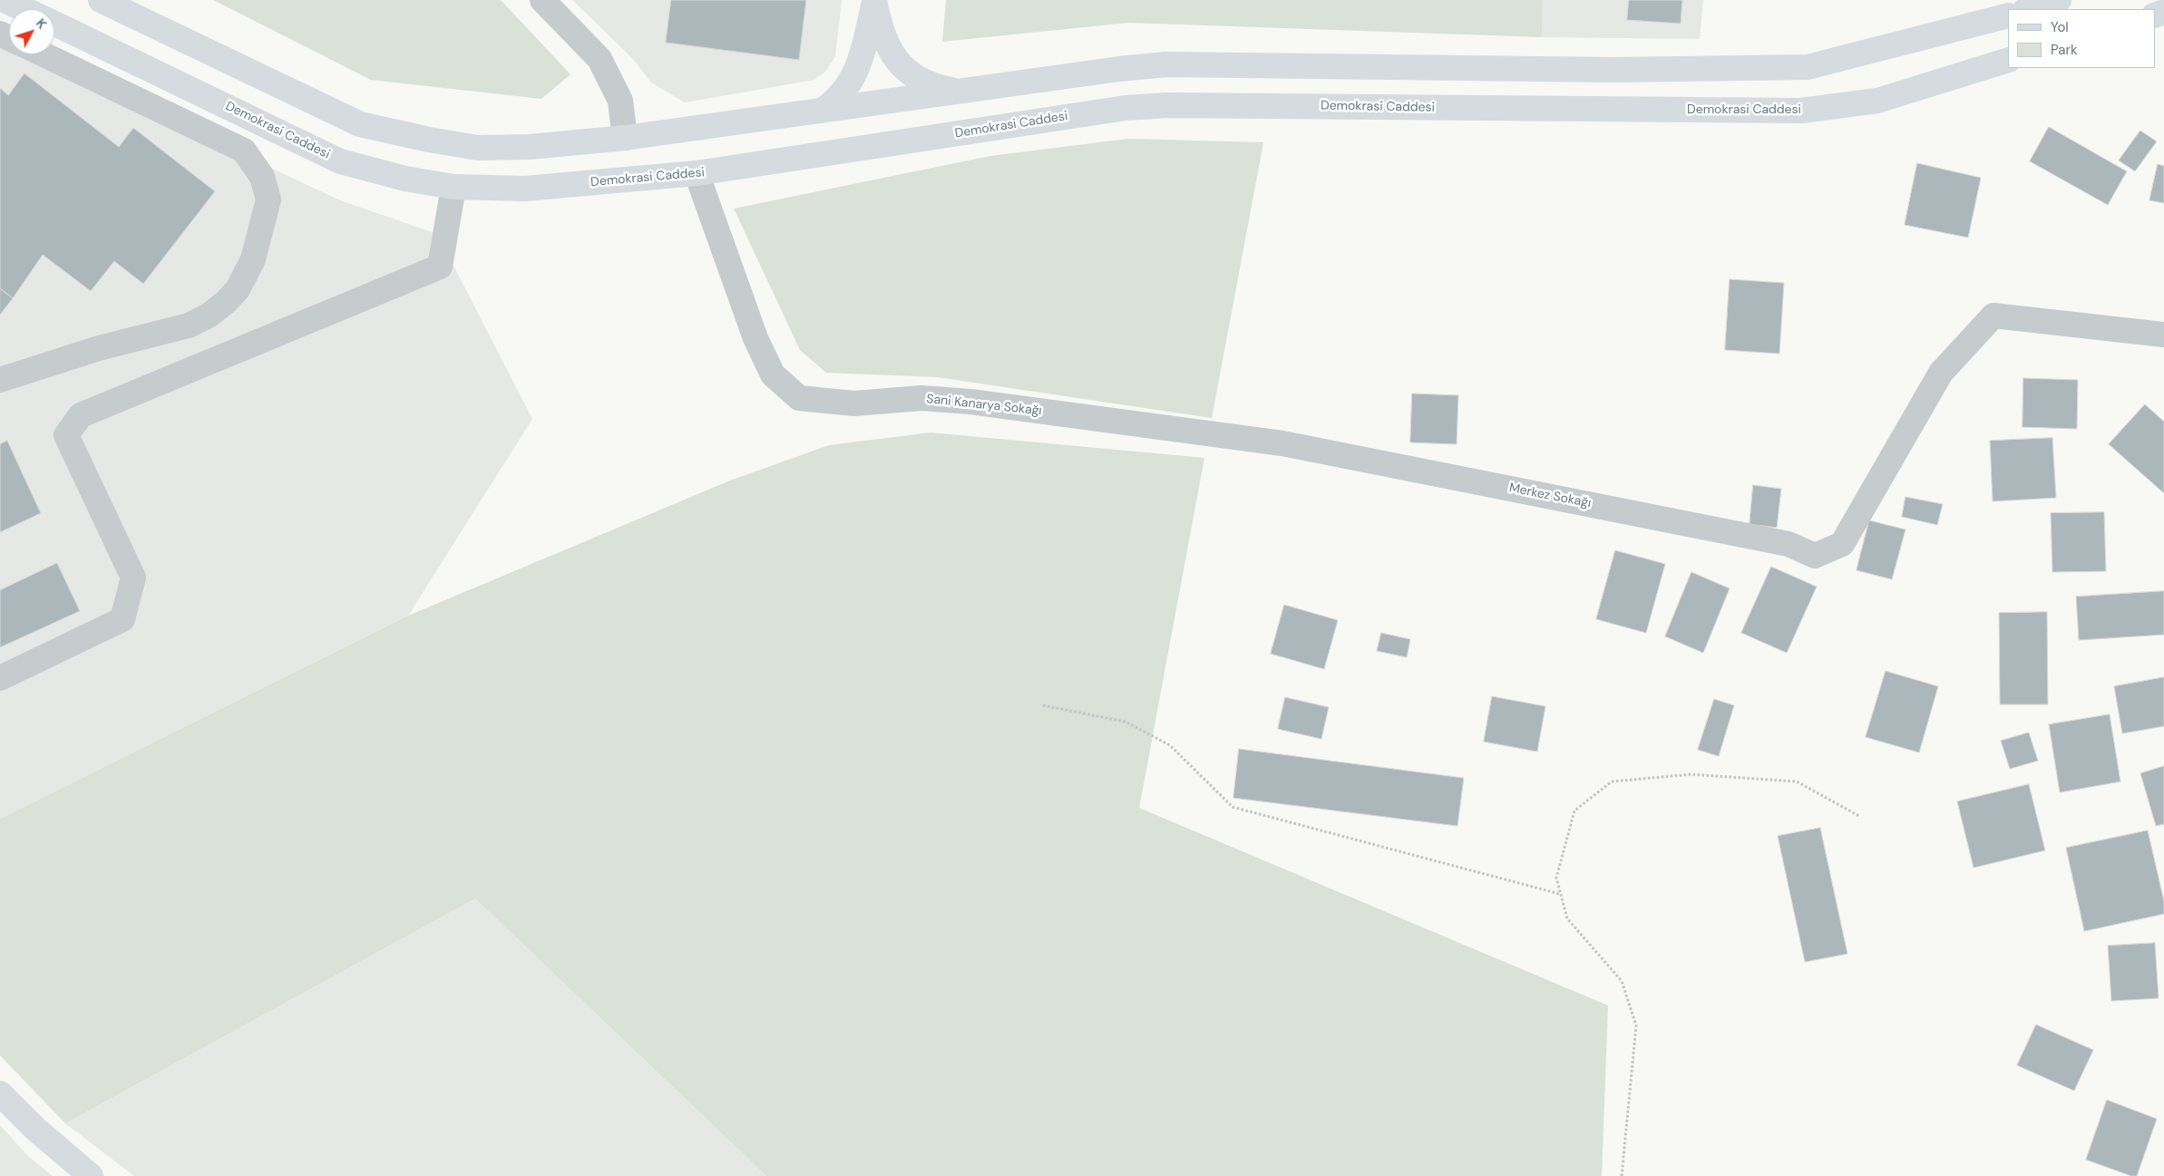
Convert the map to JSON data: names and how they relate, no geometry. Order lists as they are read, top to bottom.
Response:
{
  "streets": {
    "main road": ["Demokrasi Caddesi"],
    "street": ["Sani Kanarya Sokağı", "Merkez Sokağı"]
  },
  "crossings": [
    ["Demokrasi Caddesi", "Sani Kanarya Sokağı"],
    ["Sani Kanarya Sokağı", "Merkez Sokağı"]
  ],
  "legend": ["Yol", "Park"],
  "north": "top right"
}
